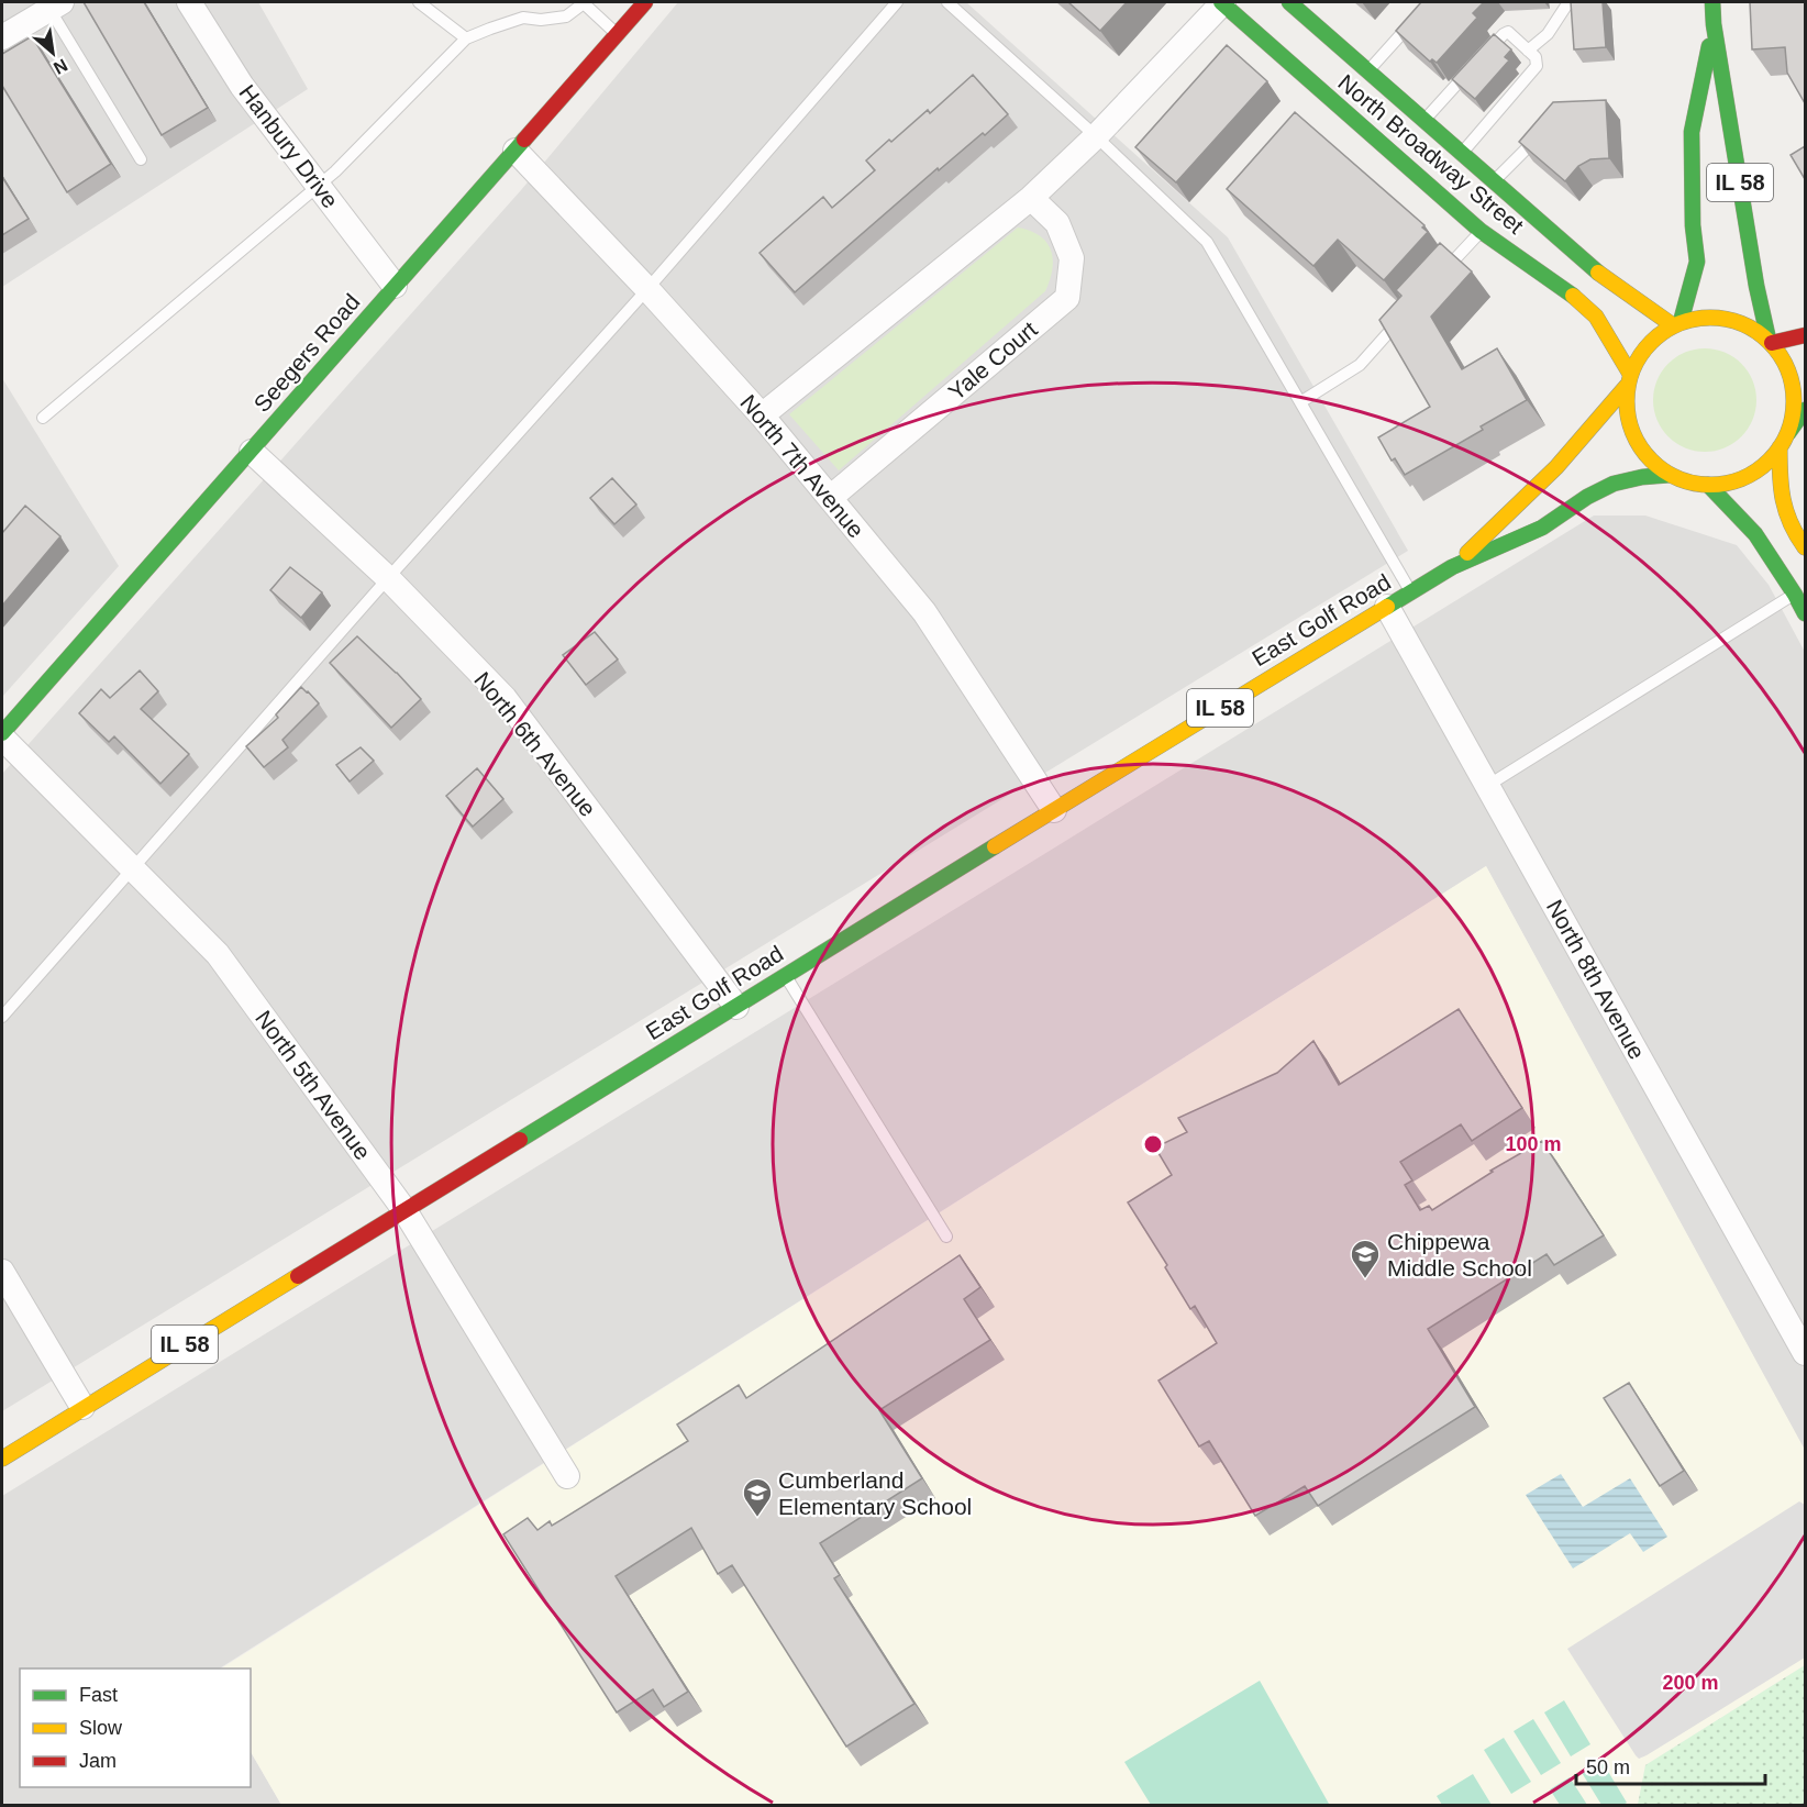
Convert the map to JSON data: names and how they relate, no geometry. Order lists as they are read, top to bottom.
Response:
{
  "streets": {
    "main road": [
      "North Broadway Street",
      "IL 58",
      "Seegers Road",
      "East Golf Road"
    ],
    "street": [
      "Hanbury Drive",
      "Yale Court",
      "North 7th Avenue",
      "North 6th Avenue",
      "North 8th Avenue",
      "North 5th Avenue"
    ]
  },
  "crossings": [
    ["Hanbury Drive", "Seegers Road"],
    ["North Broadway Street", "IL 58"],
    ["North Broadway Street", "East Golf Road"],
    ["IL 58", "East Golf Road"],
    ["Seegers Road", "North 7th Avenue"],
    ["Seegers Road", "North 6th Avenue"],
    ["Yale Court", "North 7th Avenue"],
    ["North 7th Avenue", "East Golf Road"],
    ["East Golf Road", "North 6th Avenue"],
    ["East Golf Road", "North 8th Avenue"],
    ["East Golf Road", "North 5th Avenue"]
  ],
  "places": {
    "school or university": ["Chippewa Middle School", "Cumberland Elementary School"]
  },
  "legend": ["Fast", "Slow", "Jam"],
  "scale_bar": "50 m",
  "north": "bottom right",
  "rings": ["100 m", "200 m"]
}
